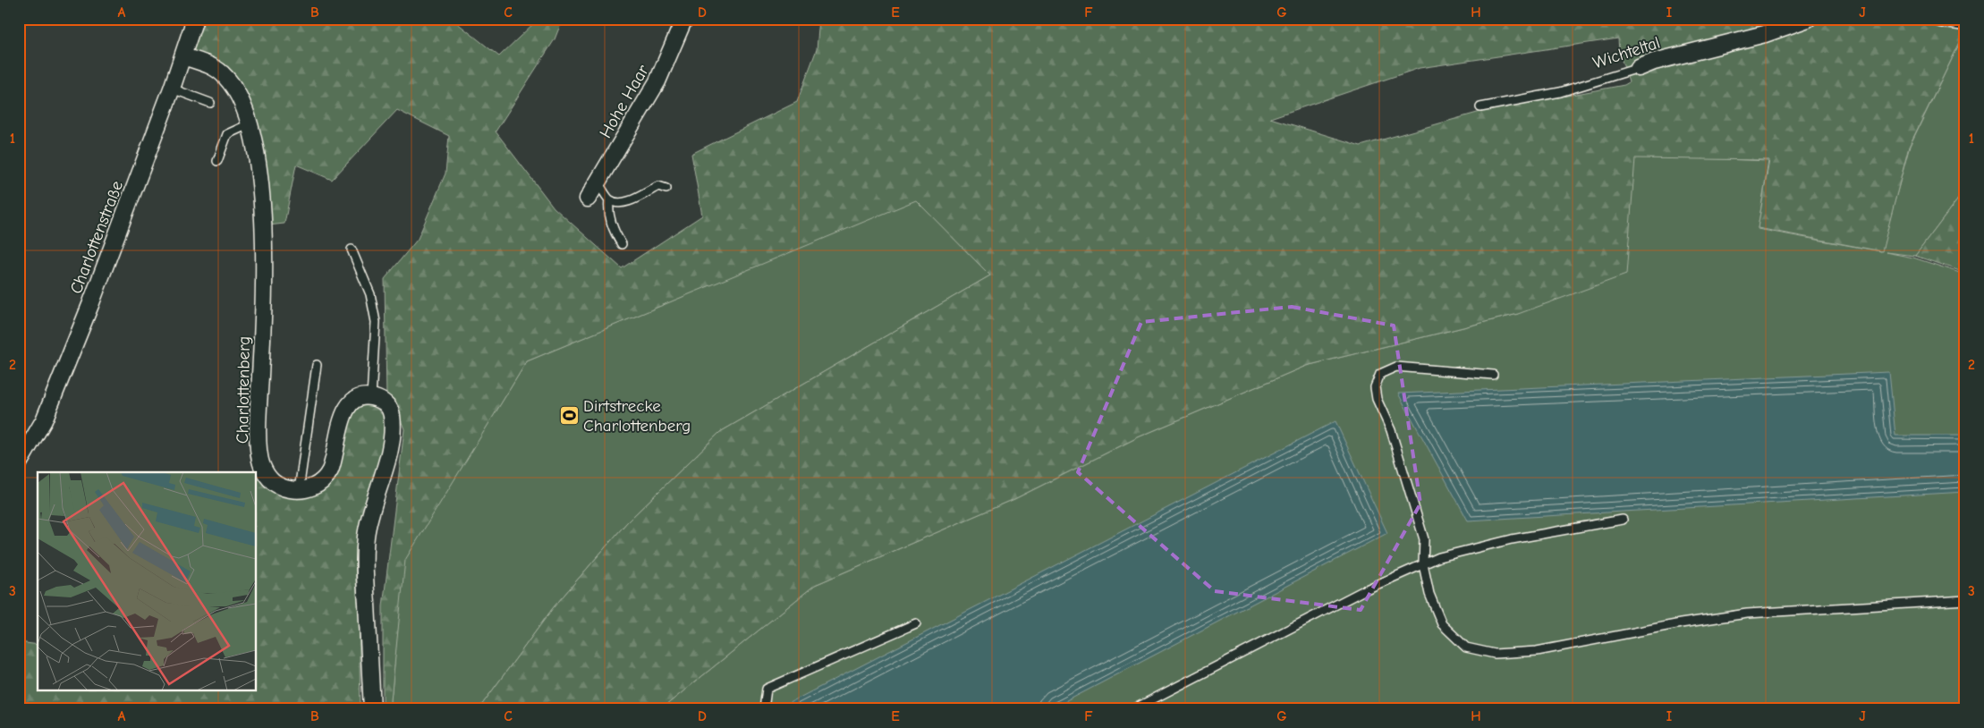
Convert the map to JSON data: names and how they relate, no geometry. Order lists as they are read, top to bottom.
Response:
{
  "streets": {
    "street": [
      "Wichteltal",
      "Hohe Haar",
      "Charlottenstraße",
      "Charlottenberg"
    ]
  },
  "crossings": [
    ["Charlottenstraße", "Charlottenberg"]
  ],
  "places": {
    "sports": ["Dirtstrecke Charlottenberg"]
  },
  "grid": {
    "columns": [
      "A",
      "B",
      "C",
      "D",
      "E",
      "F",
      "G",
      "H",
      "I",
      "J"
    ],
    "rows": ["1", "2", "3"]
  }
}
